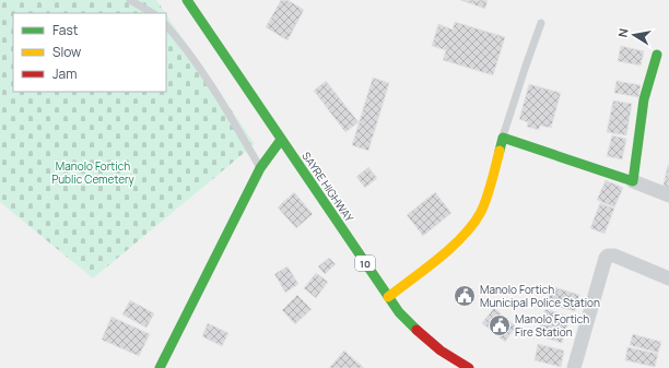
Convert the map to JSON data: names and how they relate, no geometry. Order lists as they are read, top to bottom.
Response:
{
  "streets": {
    "main road": ["SAYRE HIGHWAY", "10"]
  },
  "parks": ["Manolo Fortich Public Cemetery"],
  "places": {
    "public building": ["Manolo Fortich Municipal Police Station", "Manolo Fortich Fire Station"]
  },
  "legend": ["Fast", "Slow", "Jam"],
  "north": "left"
}
